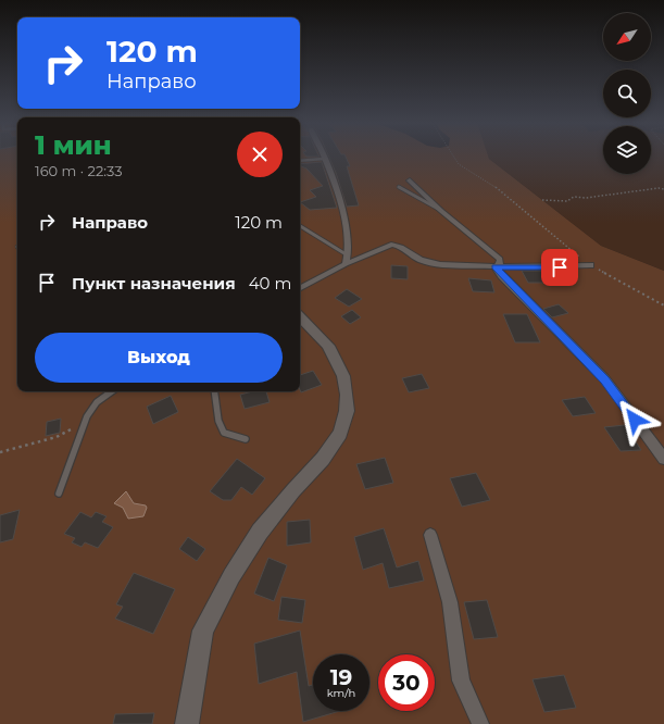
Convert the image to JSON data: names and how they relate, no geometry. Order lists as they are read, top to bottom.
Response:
{
  "north": "bottom left",
  "page": {
    "turn": ["120 m", "Направо"],
    "heading": ["1 мин", "160 m · 22:33"],
    "list": [
      {
        "name": "Направо",
        "value": "120 m"
      },
      {
        "name": "Пункт назначения",
        "value": "40 m"
      }
    ],
    "buttons": "Выход",
    "speed": "19 km/h",
    "limit": "30"
  }
}
